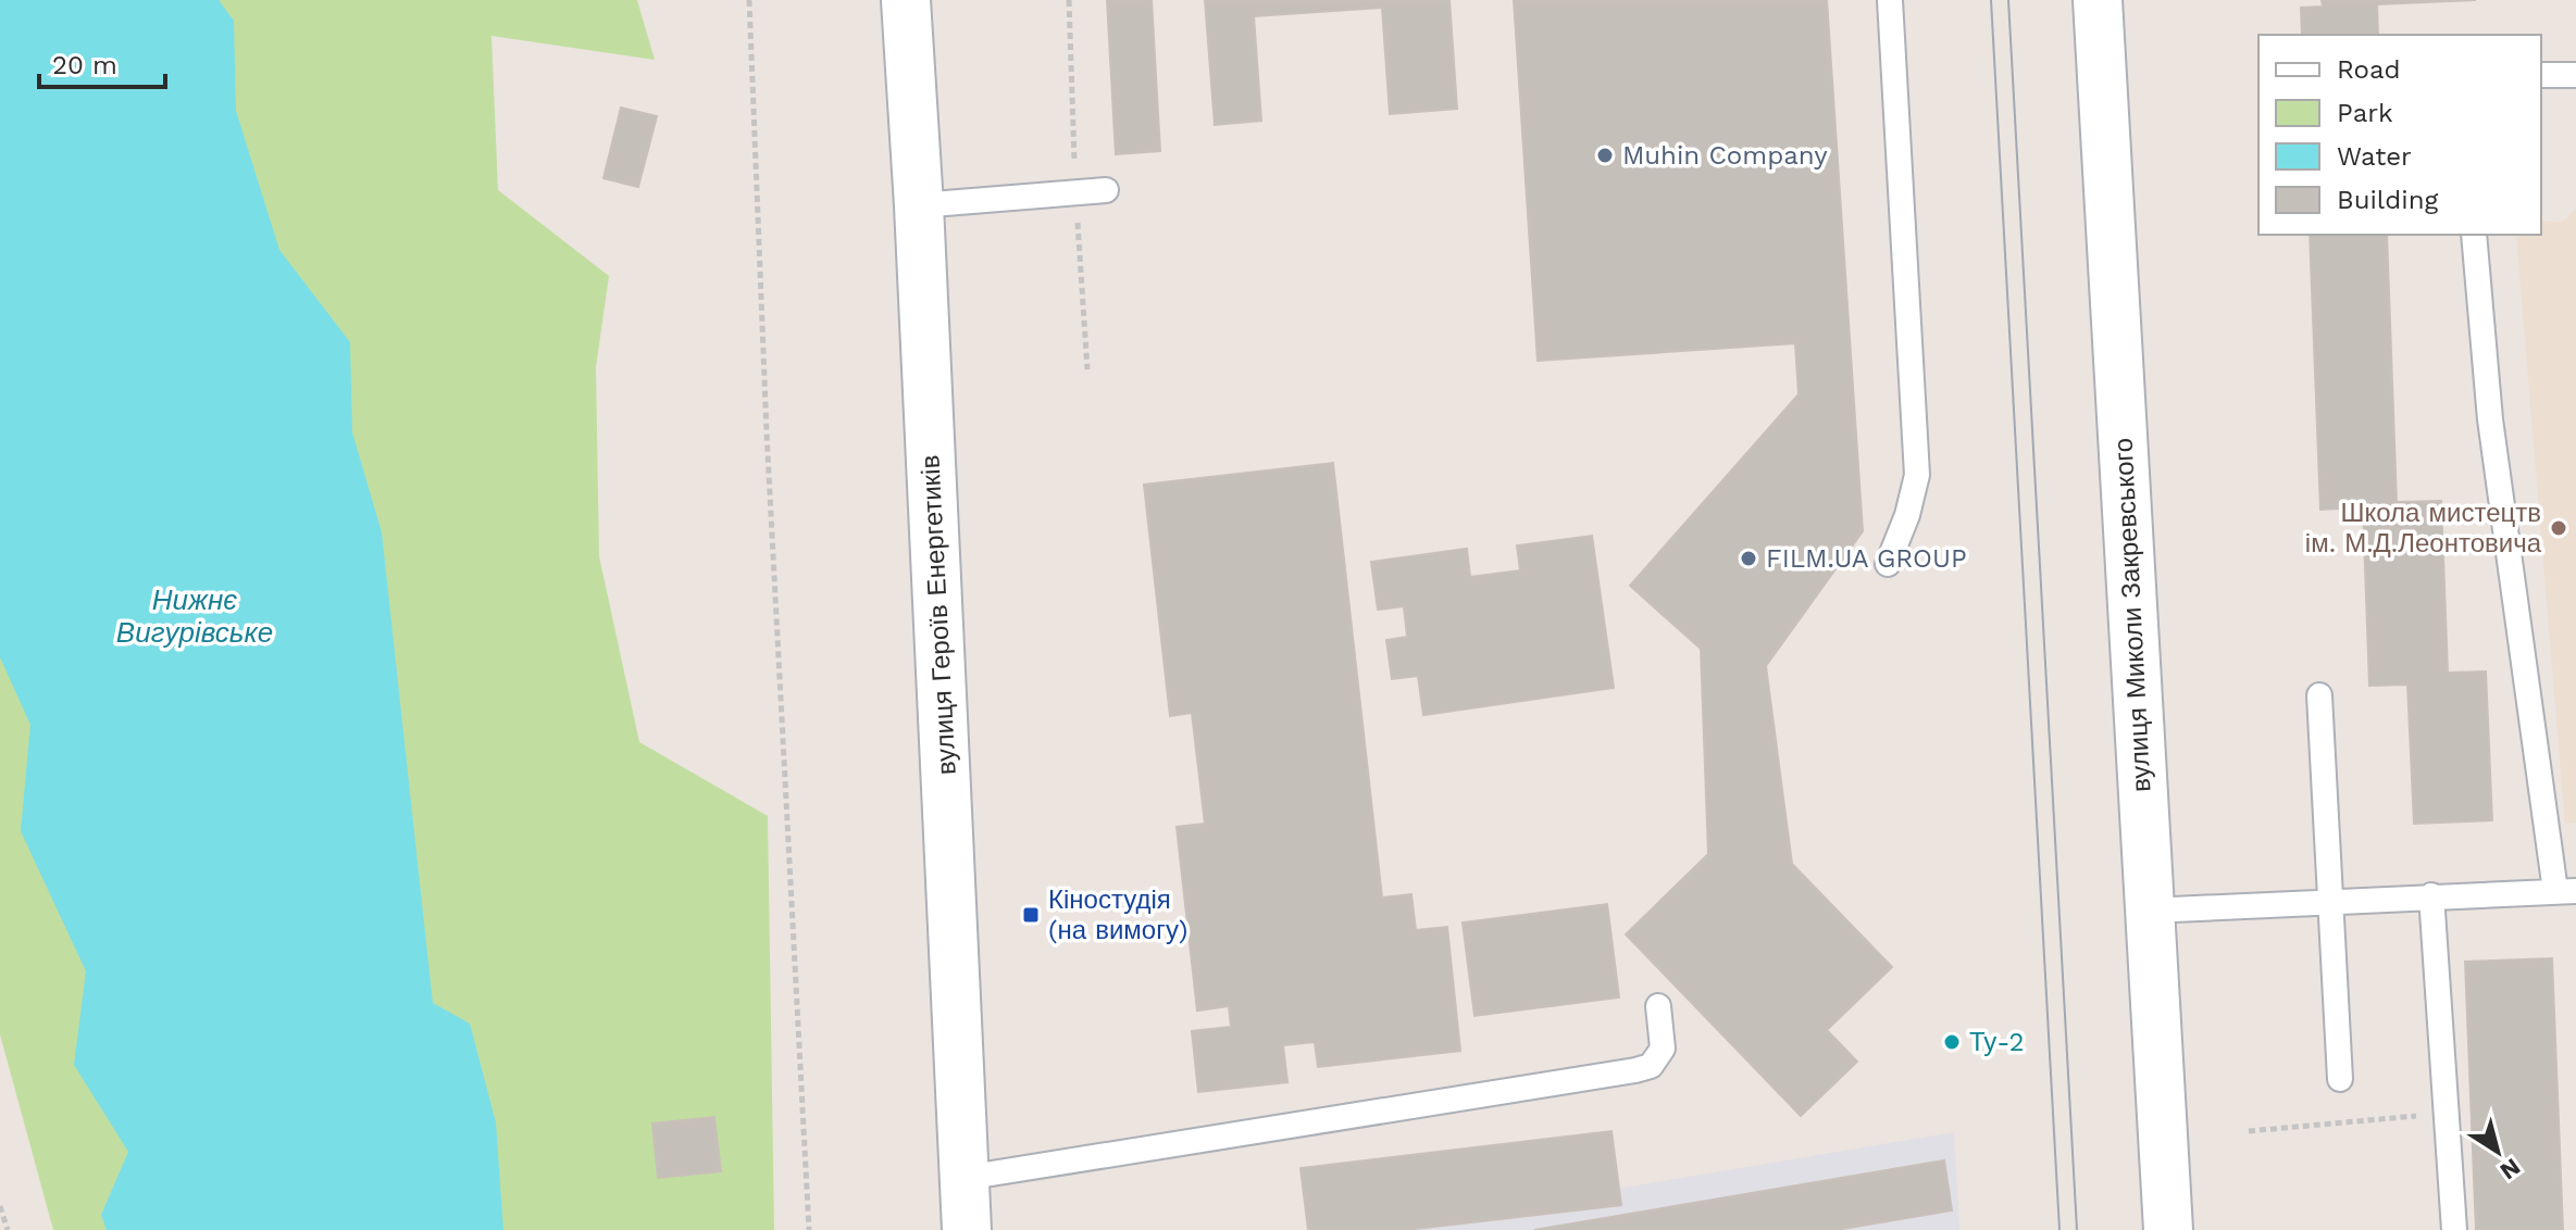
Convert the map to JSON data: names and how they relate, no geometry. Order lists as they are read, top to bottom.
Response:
{
  "streets": {
    "street": ["вулиця Героїв Енергетиків", "вулиця Миколи Закревського"]
  },
  "water": ["Нижнє Вигурівське"],
  "places": {
    "other": [
      "Muhin Company",
      "Школа мистецтв ім. М.Д.Леонтовича",
      "FILM.UA GROUP",
      "Ту-2"
    ],
    "transit": ["Кіностудія (на вимогу)"]
  },
  "legend": [
    "Road",
    "Park",
    "Water",
    "Building"
  ],
  "scale_bar": "20 m",
  "north": "bottom right"
}
